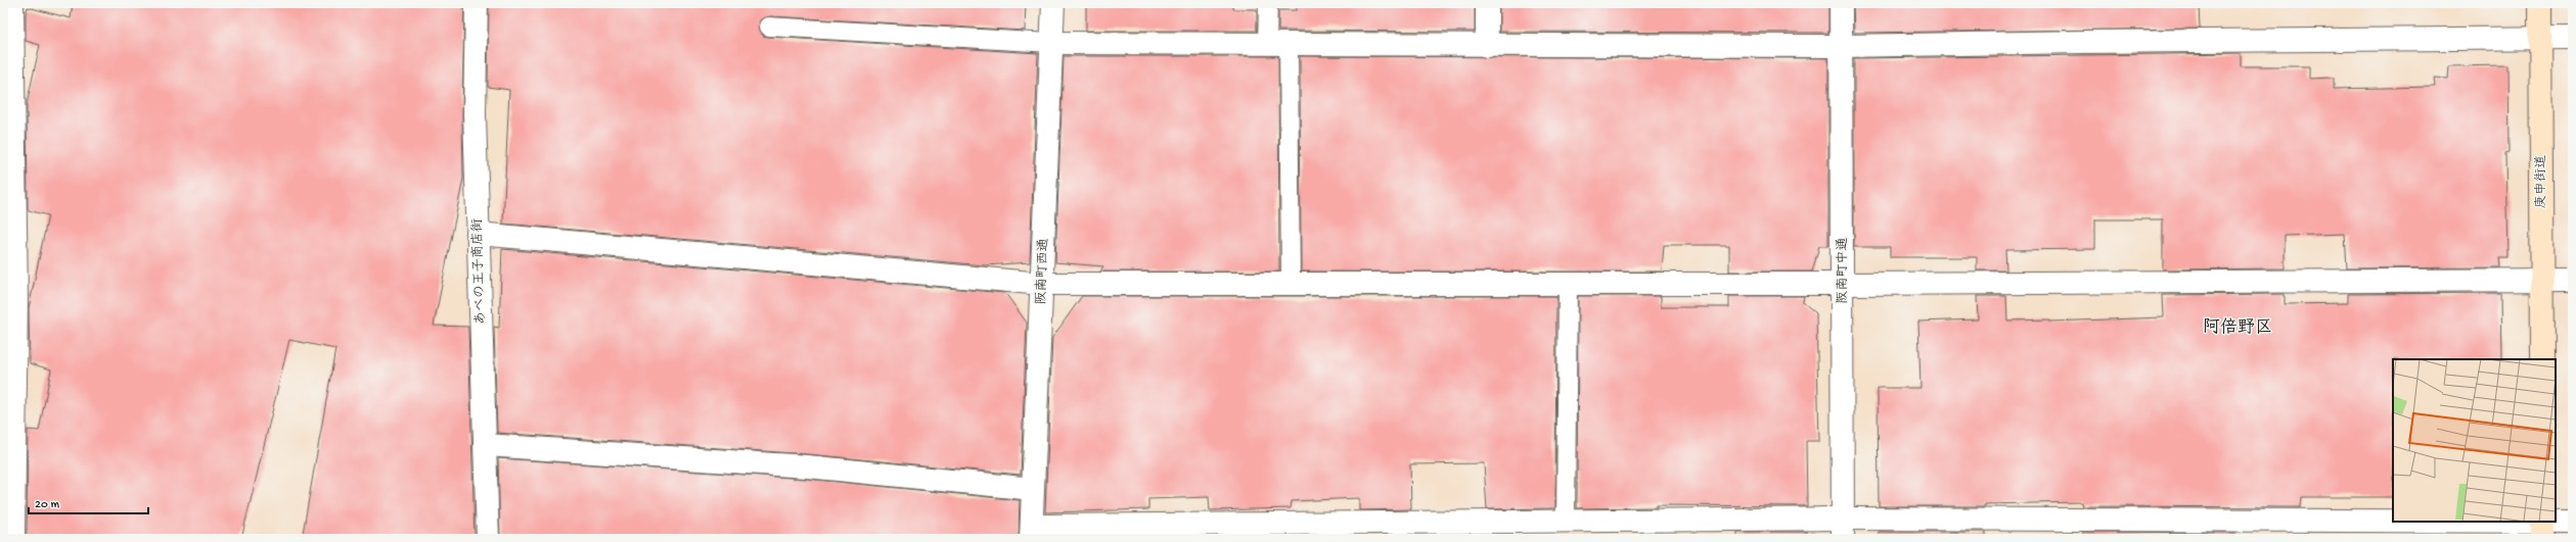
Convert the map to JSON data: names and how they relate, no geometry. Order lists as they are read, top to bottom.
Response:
{
  "streets": {
    "street": [
      "庚申街道",
      "阪南町中通",
      "あべの王子商店街",
      "阪南町西通"
    ]
  },
  "districts": ["阿倍野区"],
  "scale_bar": "20 m"
}
